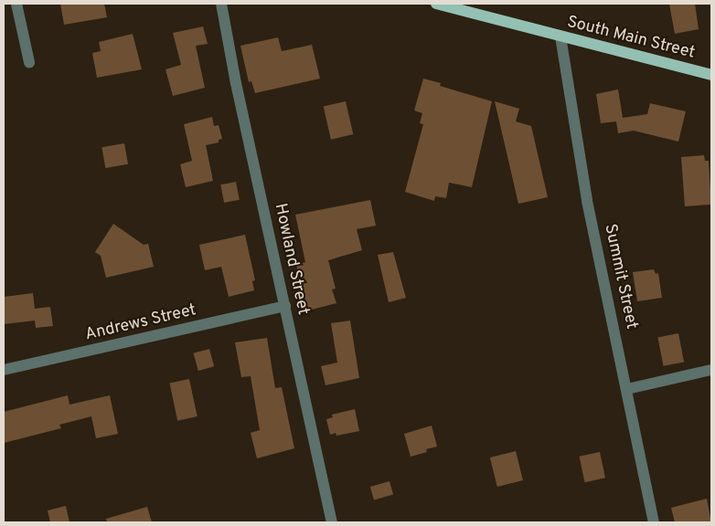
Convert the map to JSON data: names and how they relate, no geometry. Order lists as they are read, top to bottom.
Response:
{
  "streets": {
    "main road": ["South Main Street"],
    "street": ["Howland Street", "Summit Street", "Andrews Street"]
  },
  "crossings": [
    ["South Main Street", "Summit Street"],
    ["Howland Street", "Andrews Street"]
  ]
}
